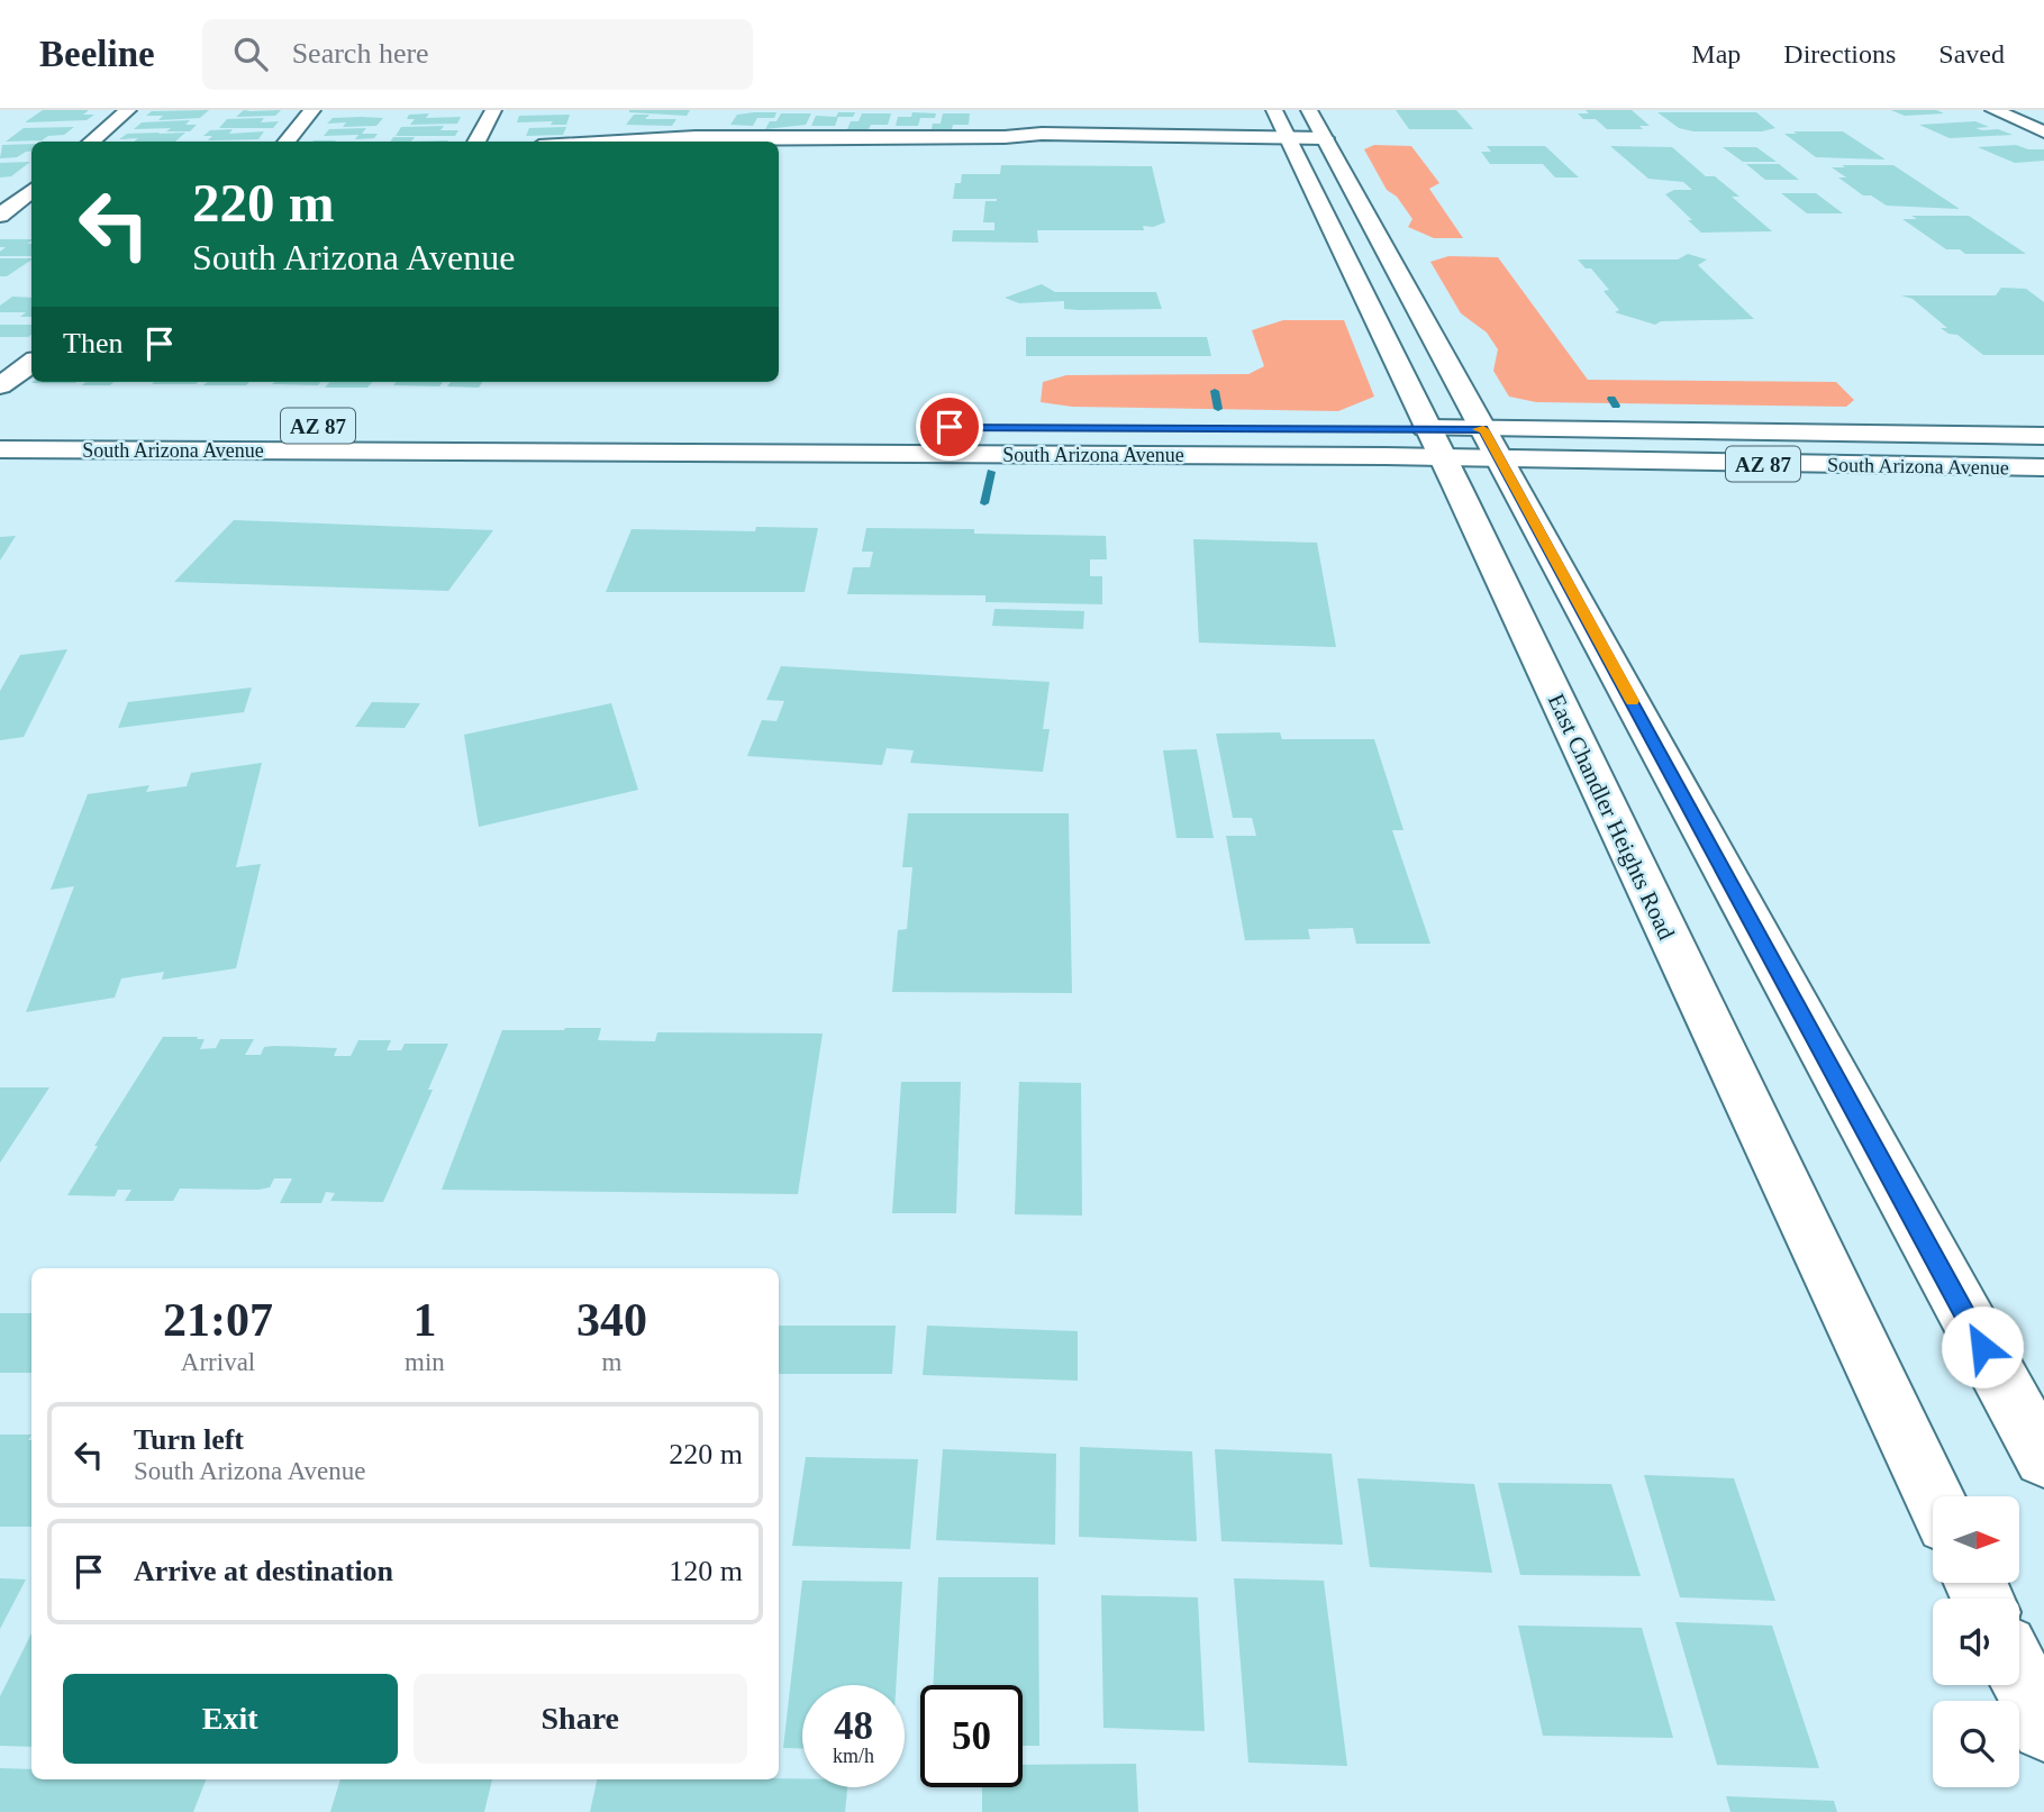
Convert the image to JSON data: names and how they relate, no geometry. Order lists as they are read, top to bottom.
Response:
{
  "streets": {
    "main road": ["AZ 87", "South Arizona Avenue", "East Chandler Heights Road"]
  },
  "crossings": [
    ["South Arizona Avenue", "East Chandler Heights Road"]
  ],
  "north": "right",
  "page": {
    "header": "Beeline",
    "search": "Search here",
    "nav": ["Map", "Directions", "Saved"],
    "turn": ["220 m", "South Arizona Avenue"],
    "then": "Then",
    "eta": [
      "21:07",
      "Arrival",
      "1",
      "min",
      "340",
      "m"
    ],
    "list": [
      {
        "name": "Turn left",
        "note": "South Arizona Avenue",
        "value": "220 m"
      },
      {
        "name": "Arrive at destination",
        "value": "120 m"
      }
    ],
    "buttons": ["Exit", "Share"],
    "speed": "48 km/h",
    "limit": "50"
  }
}
